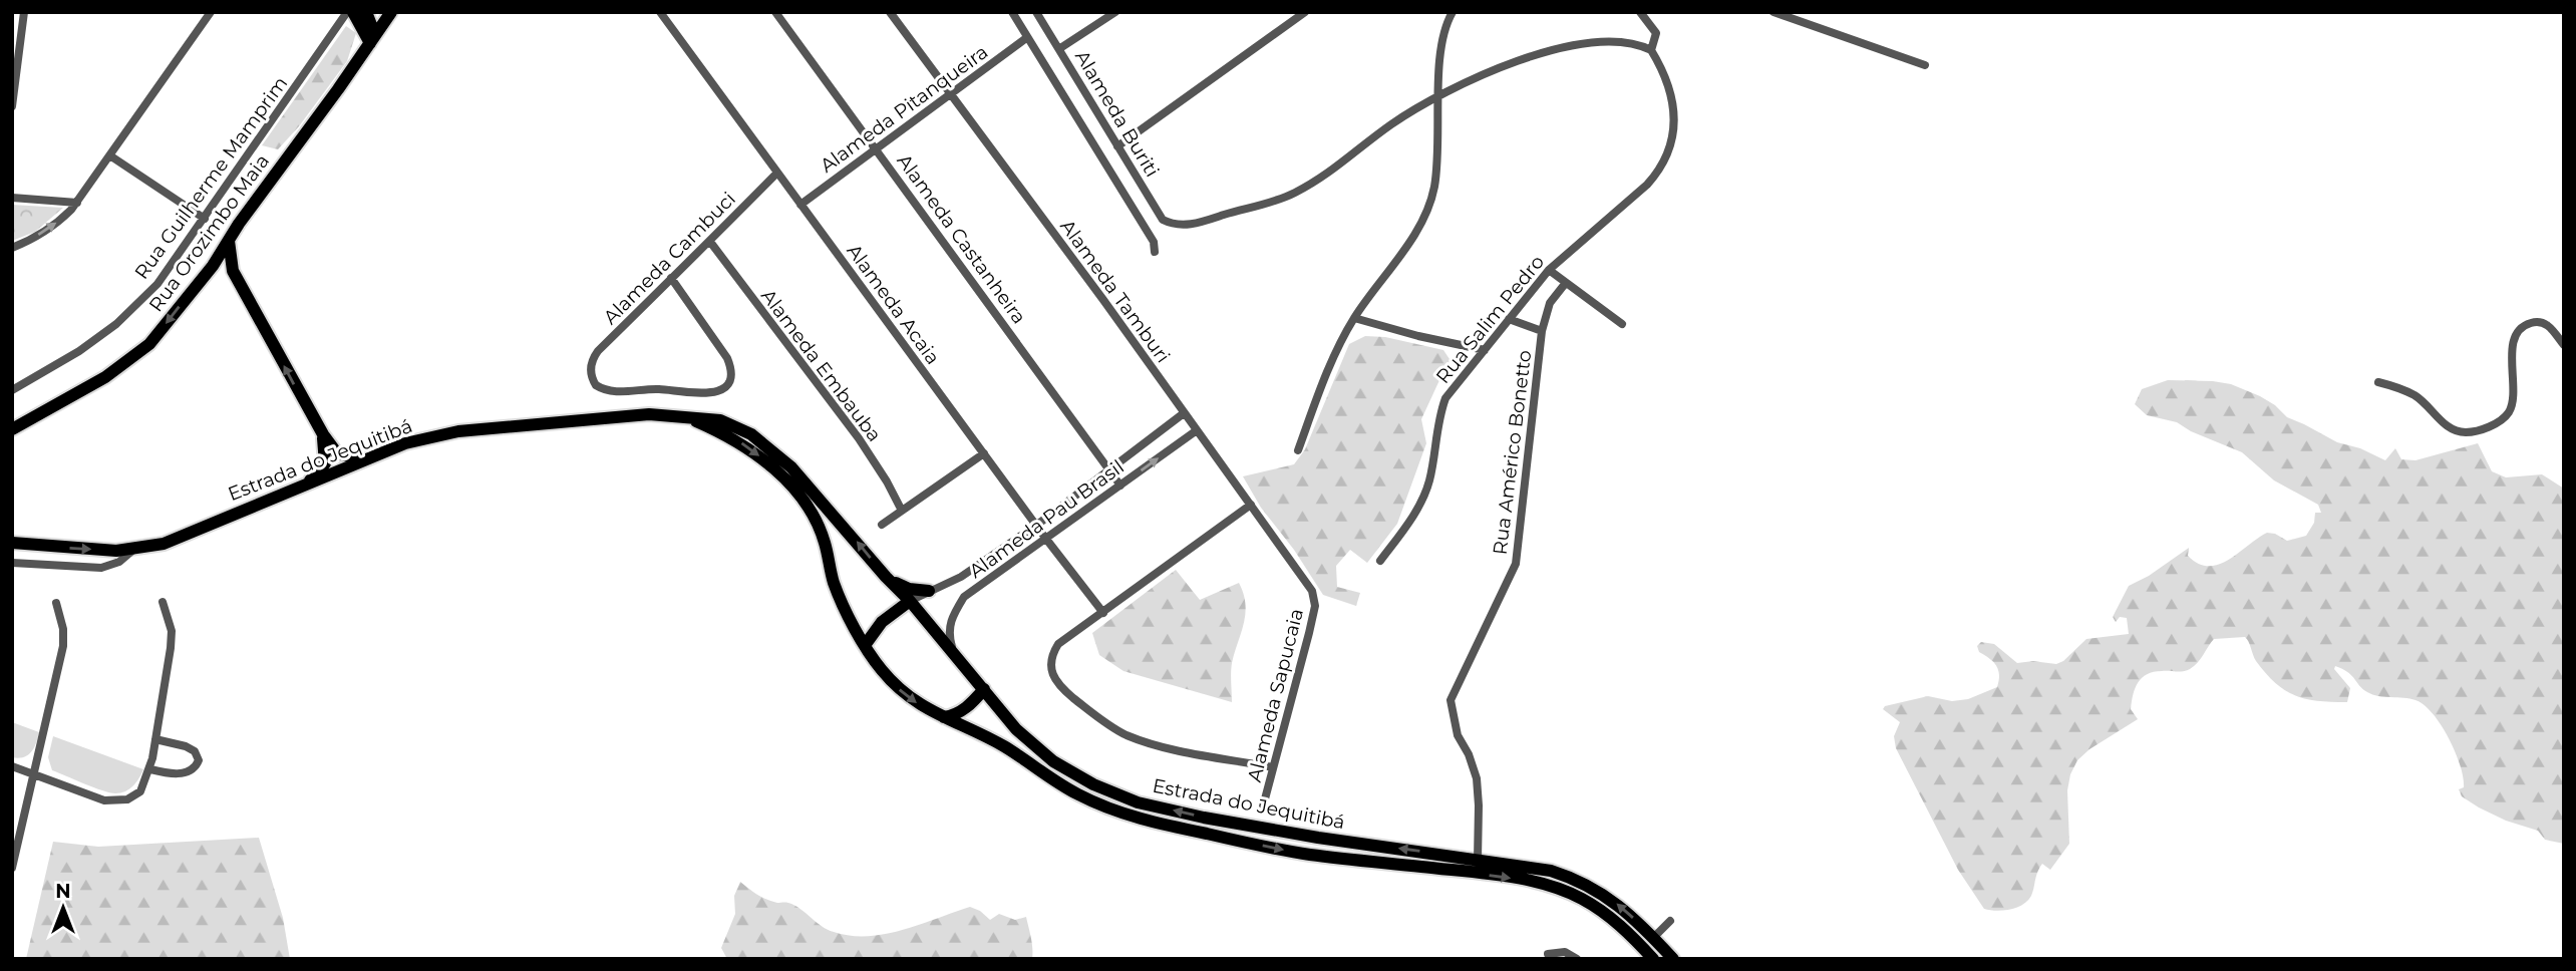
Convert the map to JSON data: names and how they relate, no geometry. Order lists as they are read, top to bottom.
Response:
{
  "streets": {
    "main road": ["Rua Orozimbo Maia", "Estrada do Jequitibá"],
    "street": [
      "Alameda Pitanqueira",
      "Alameda Buriti",
      "Rua Guilherme Mamprim",
      "Alameda Castanheira",
      "Alameda Cambuci",
      "Alameda Tamburi",
      "Alameda Acaia",
      "Rua Salim Pedro",
      "Alameda Embauba",
      "Rua Américo Bonetto",
      "Alameda Pau Brasil",
      "Alameda Sapucaia"
    ]
  },
  "crossings": [
    ["Alameda Pitanqueira", "Alameda Castanheira"],
    ["Alameda Pitanqueira", "Alameda Tamburi"],
    ["Alameda Pitanqueira", "Alameda Acaia"],
    ["Alameda Castanheira", "Alameda Pau Brasil"],
    ["Alameda Cambuci", "Alameda Acaia"],
    ["Alameda Cambuci", "Alameda Embauba"],
    ["Alameda Tamburi", "Alameda Pau Brasil"],
    ["Alameda Tamburi", "Alameda Sapucaia"],
    ["Alameda Acaia", "Alameda Pau Brasil"],
    ["Rua Américo Bonetto", "Estrada do Jequitibá"],
    ["Estrada do Jequitibá", "Alameda Pau Brasil"]
  ],
  "one_way": ["Rua Orozimbo Maia"],
  "north": "top"
}
